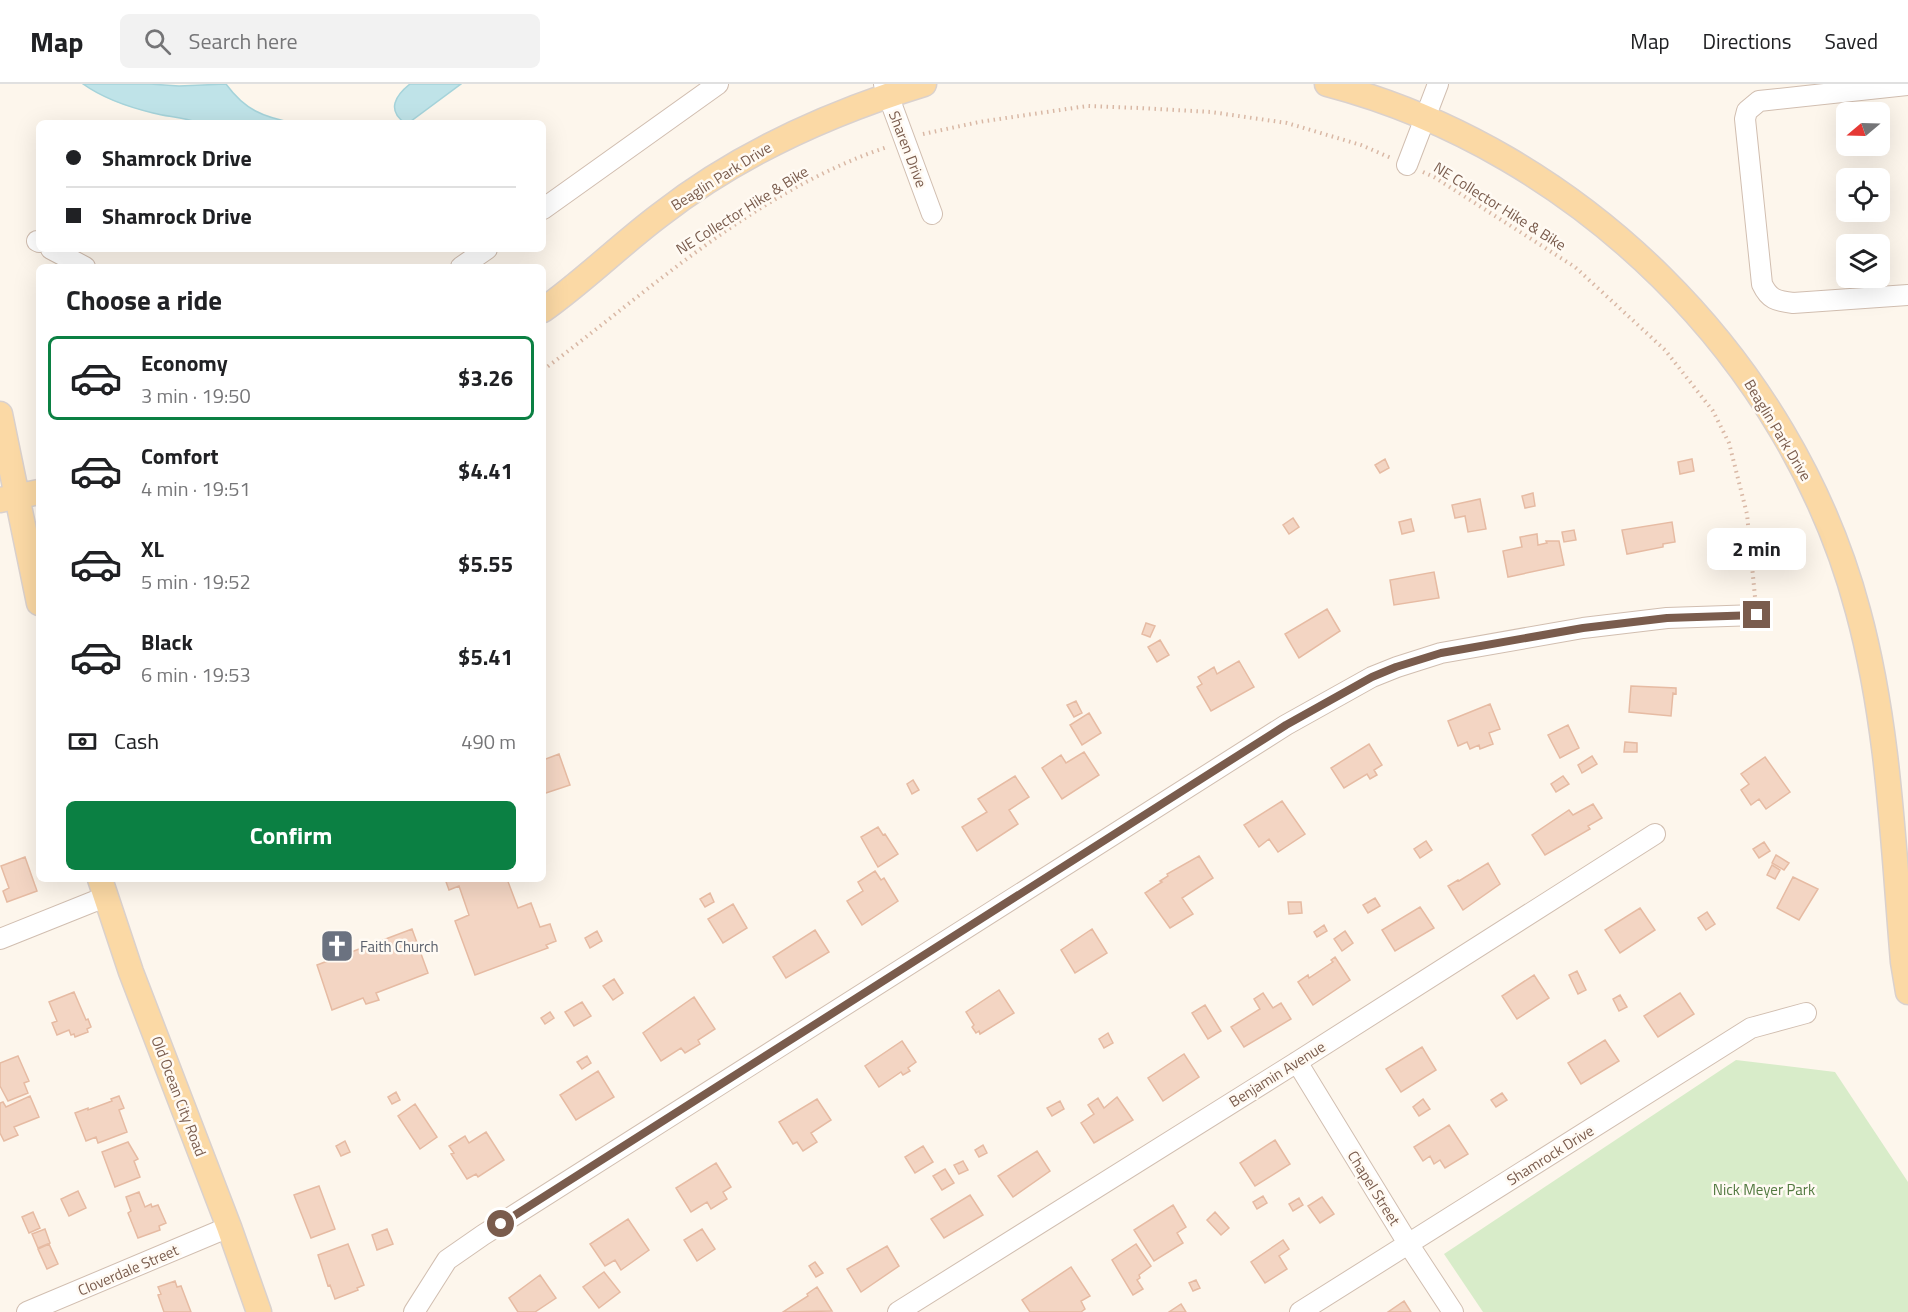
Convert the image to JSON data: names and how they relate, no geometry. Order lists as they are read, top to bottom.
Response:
{
  "streets": {
    "main road": ["Beaglin Park Drive", "Old Ocean City Road"],
    "street": [
      "Sharen Drive",
      "Benjamin Avenue",
      "Shamrock Drive",
      "Chapel Street",
      "Cloverdale Street"
    ],
    "path": ["NE Collector Hike & Bike"]
  },
  "crossings": [
    ["Sharen Drive", "Beaglin Park Drive"],
    ["Sharen Drive", "NE Collector Hike & Bike"],
    ["Benjamin Avenue", "Chapel Street"],
    ["Old Ocean City Road", "Cloverdale Street"],
    ["Shamrock Drive", "Chapel Street"]
  ],
  "parks": ["Nick Meyer Park"],
  "places": {
    "church": ["Faith Church"]
  },
  "north": "left",
  "page": {
    "header": "Map",
    "search": "Search here",
    "nav": ["Map", "Directions", "Saved"],
    "banner": ["Shamrock Drive", "Shamrock Drive"],
    "heading": "Choose a ride",
    "list": [
      {
        "name": "Economy",
        "note": "3 min · 19:50",
        "value": "$3.26"
      },
      {
        "name": "Comfort",
        "note": "4 min · 19:51",
        "value": "$4.41"
      },
      {
        "name": "XL",
        "note": "5 min · 19:52",
        "value": "$5.55"
      },
      {
        "name": "Black",
        "note": "6 min · 19:53",
        "value": "$5.41"
      }
    ],
    "bubble": "2 min",
    "pay": ["Cash", "490 m"],
    "buttons": "Confirm"
  }
}
